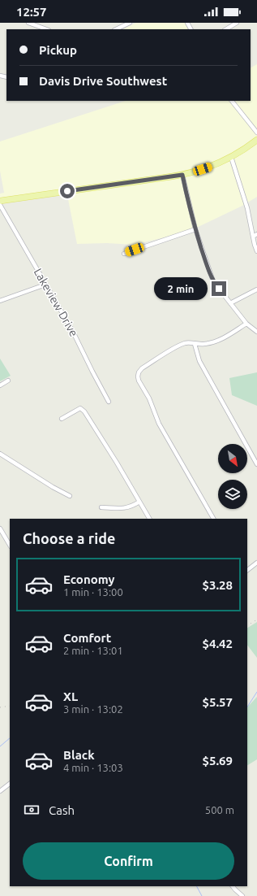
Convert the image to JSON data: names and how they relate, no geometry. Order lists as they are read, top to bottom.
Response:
{
  "streets": {
    "street": ["Lakeview Drive"]
  },
  "north": "bottom right",
  "page": {
    "status": "12:57",
    "banner": ["Pickup", "Davis Drive Southwest"],
    "bubble": "2 min",
    "heading": "Choose a ride",
    "list": [
      {
        "name": "Economy",
        "note": "1 min · 13:00",
        "value": "$3.28"
      },
      {
        "name": "Comfort",
        "note": "2 min · 13:01",
        "value": "$4.42"
      },
      {
        "name": "XL",
        "note": "3 min · 13:02",
        "value": "$5.57"
      },
      {
        "name": "Black",
        "note": "4 min · 13:03",
        "value": "$5.69"
      }
    ],
    "pay": ["Cash", "500 m"],
    "buttons": "Confirm"
  }
}
